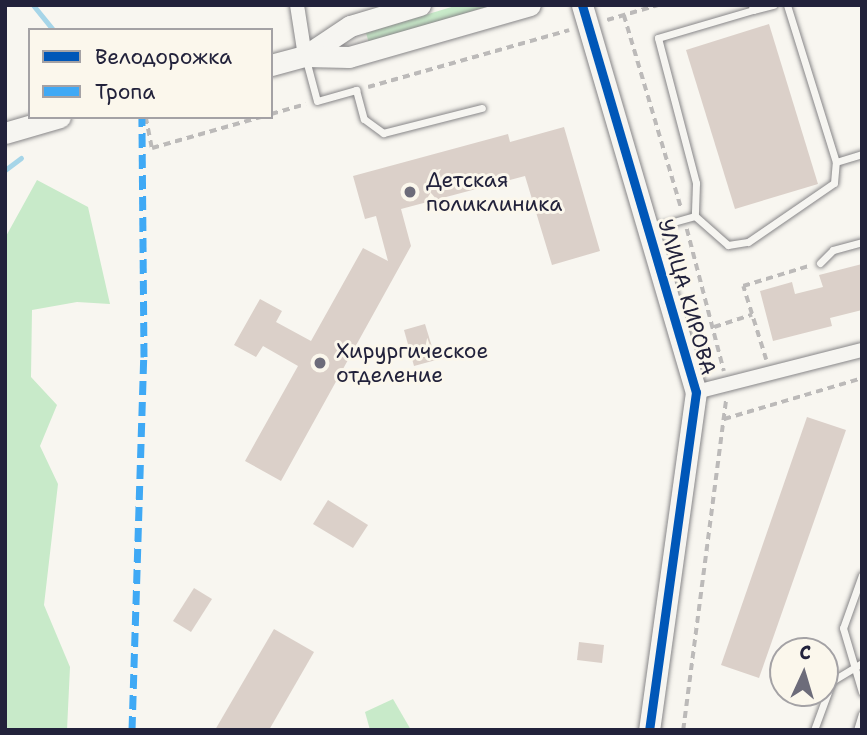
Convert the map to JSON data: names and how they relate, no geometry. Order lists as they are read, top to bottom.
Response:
{
  "streets": {
    "street": ["УЛИЦА КИРОВА"]
  },
  "places": ["Детская поликлиника", "Хирургическое отделение"],
  "legend": ["Велодорожка", "Тропа"],
  "north": "top"
}
